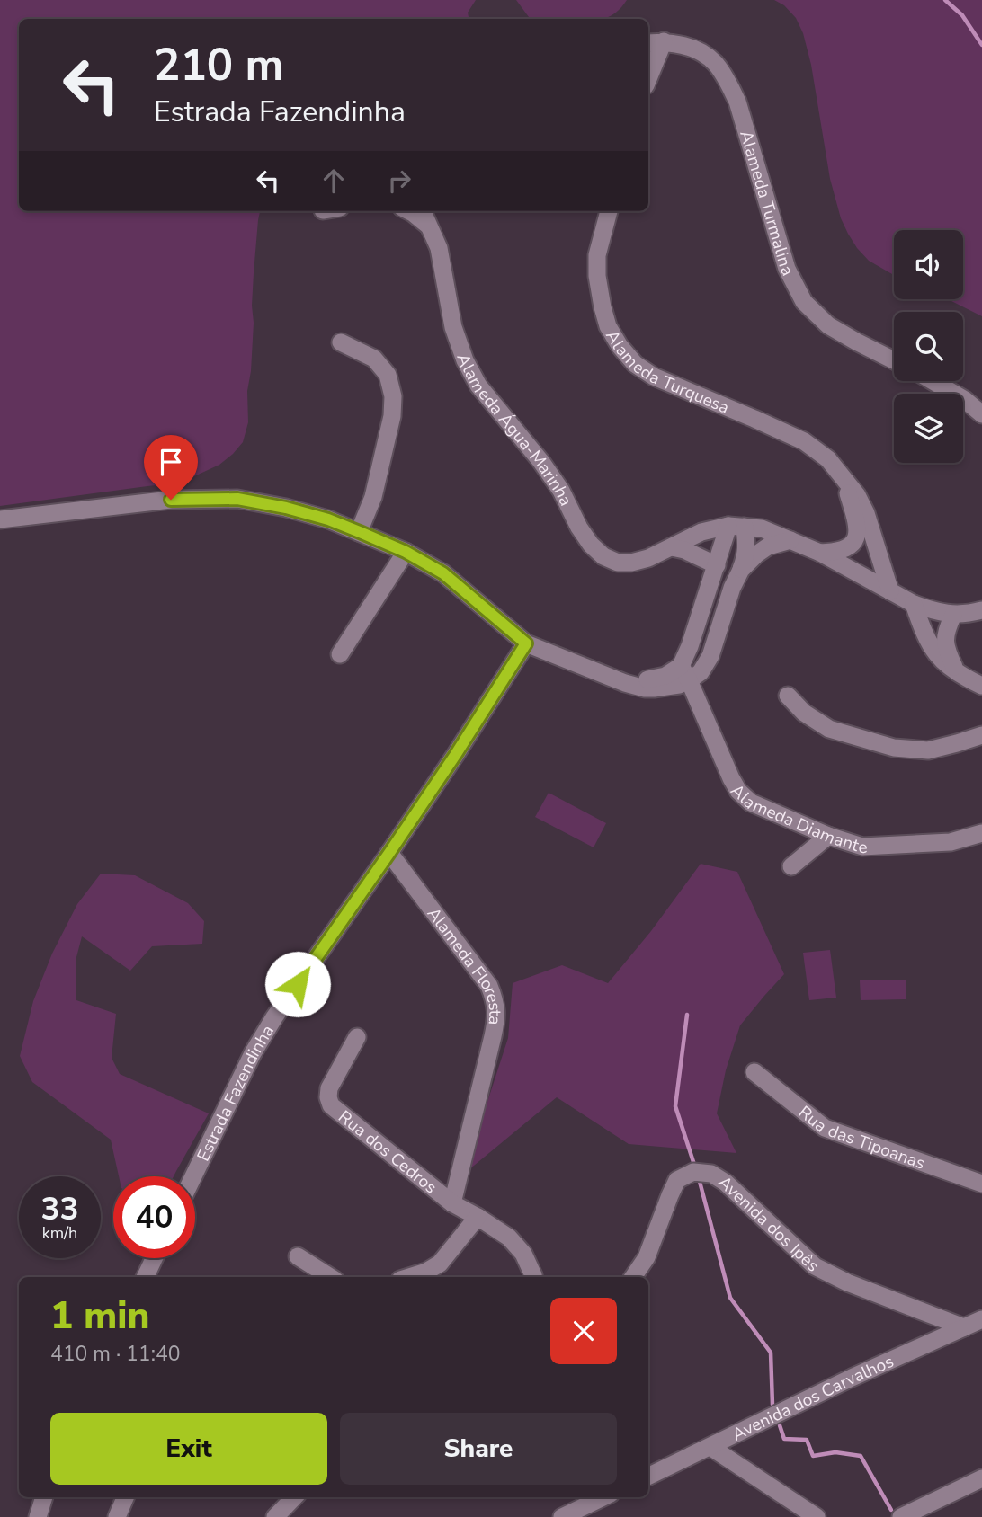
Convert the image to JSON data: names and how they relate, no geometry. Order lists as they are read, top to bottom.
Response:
{
  "streets": {
    "street": [
      "Alameda Turmalina",
      "Alameda Turquesa",
      "Alameda Água-Marinha",
      "Alameda Diamante",
      "Alameda Floresta",
      "Estrada Fazendinha",
      "Rua das Tipoanas",
      "Rua dos Cedros",
      "Avenida dos Ipês",
      "Avenida dos Carvalhos"
    ]
  },
  "crossings": [
    ["Alameda Turquesa", "Alameda Água-Marinha"],
    ["Alameda Floresta", "Estrada Fazendinha"],
    ["Alameda Floresta", "Rua dos Cedros"],
    ["Avenida dos Ipês", "Avenida dos Carvalhos"]
  ],
  "page": {
    "turn": ["210 m", "Estrada Fazendinha"],
    "speed": "33 km/h",
    "limit": "40",
    "heading": ["1 min", "410 m · 11:40"],
    "buttons": ["Exit", "Share"]
  }
}
